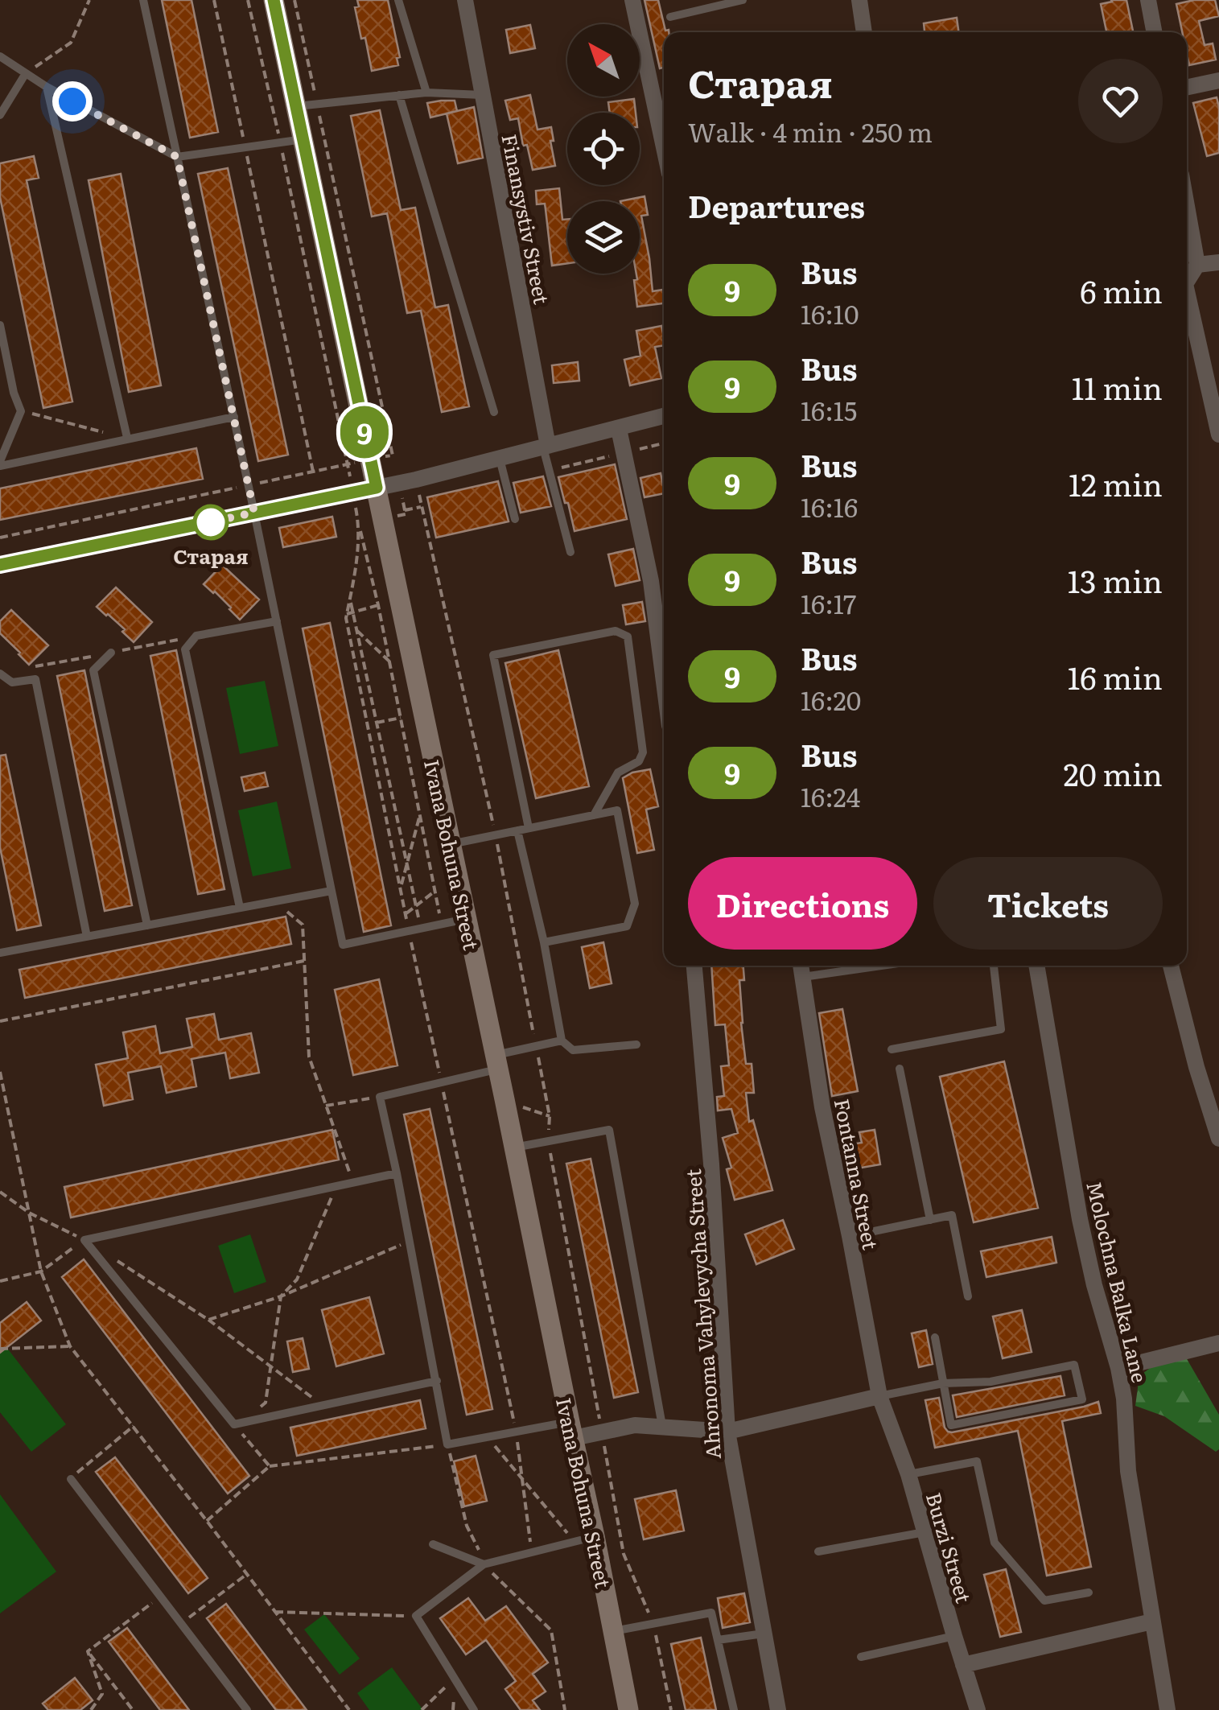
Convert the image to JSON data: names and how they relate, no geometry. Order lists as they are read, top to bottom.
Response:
{
  "streets": {
    "street": [
      "Finansystiv Street",
      "Ivana Bohuna Street",
      "Fontanna Street",
      "Molochna Balka Lane",
      "Ahronoma Vahylevycha Street",
      "Burzi Street"
    ]
  },
  "crossings": [
    ["Fontanna Street", "Burzi Street"]
  ],
  "places": ["Старая"],
  "lines": ["bus line 9"],
  "north": "top left",
  "page": {
    "on_map": "9",
    "heading": [
      ["Старая", "Walk · 4 min · 250 m"],
      "Departures"
    ],
    "list": [
      {
        "mark": "9",
        "name": "Bus",
        "note": "16:10",
        "value": "6 min"
      },
      {
        "mark": "9",
        "name": "Bus",
        "note": "16:15",
        "value": "11 min"
      },
      {
        "mark": "9",
        "name": "Bus",
        "note": "16:16",
        "value": "12 min"
      },
      {
        "mark": "9",
        "name": "Bus",
        "note": "16:17",
        "value": "13 min"
      },
      {
        "mark": "9",
        "name": "Bus",
        "note": "16:20",
        "value": "16 min"
      },
      {
        "mark": "9",
        "name": "Bus",
        "note": "16:24",
        "value": "20 min"
      }
    ],
    "buttons": ["Directions", "Tickets"]
  }
}
